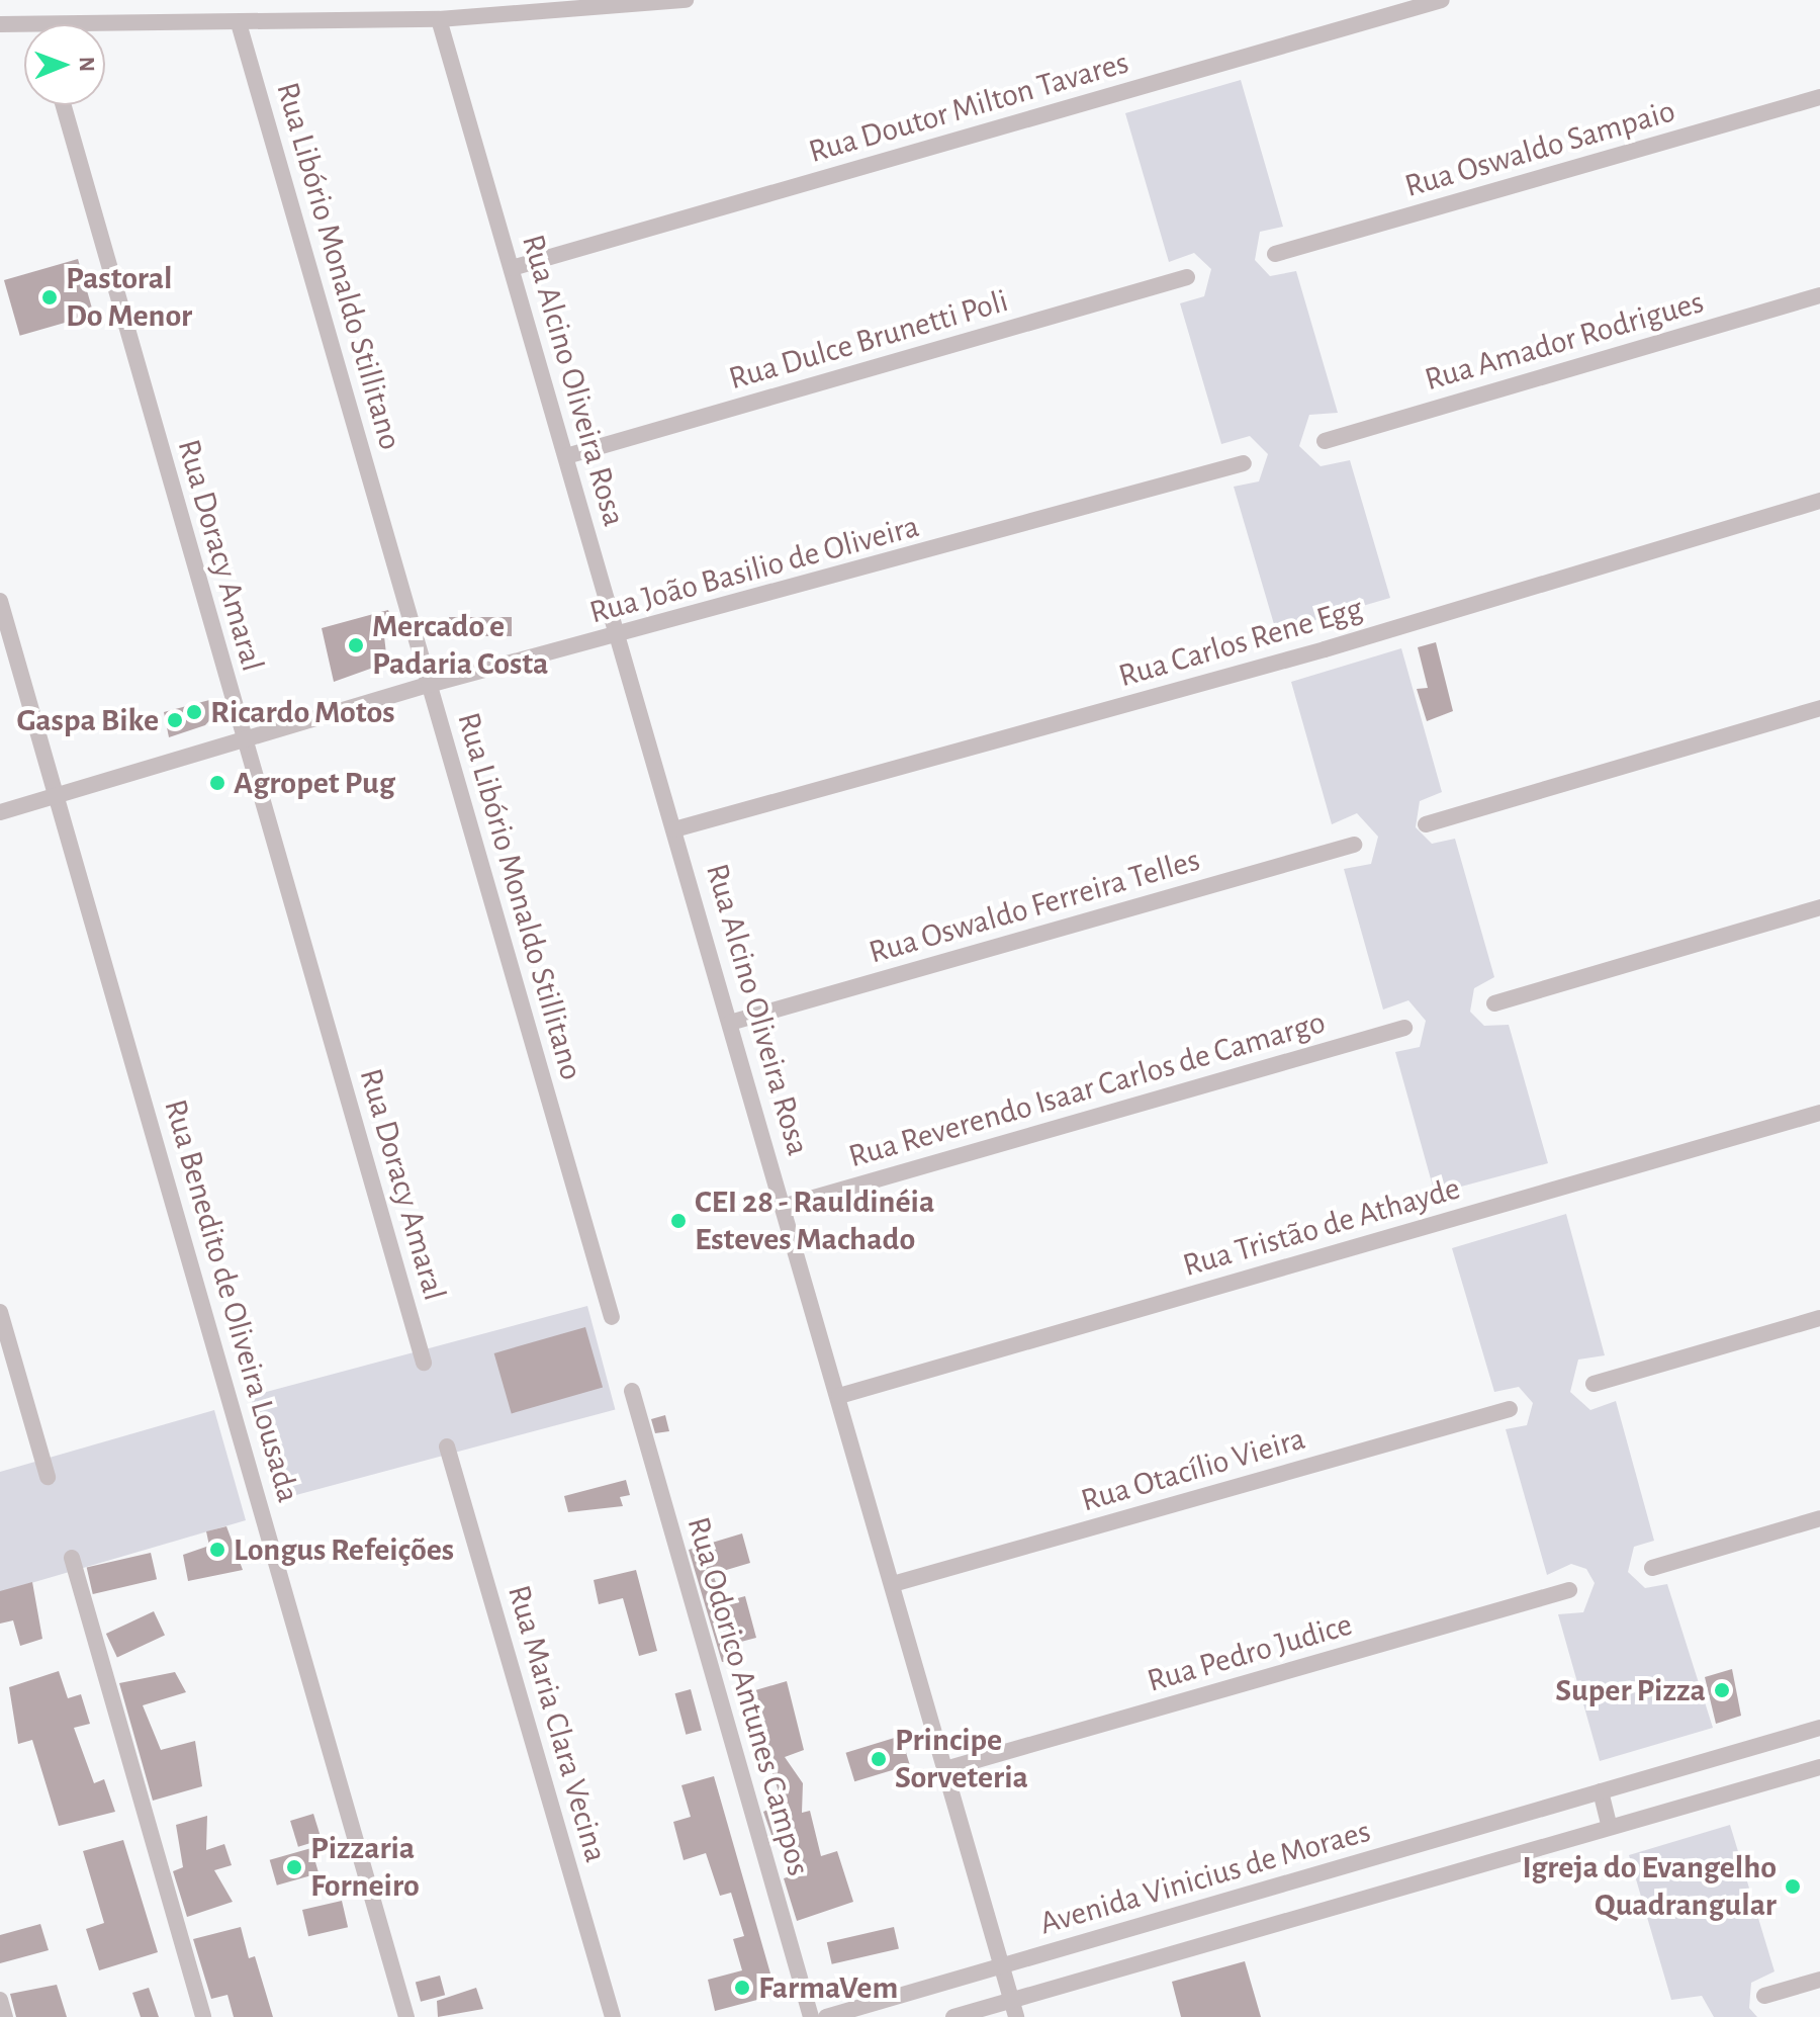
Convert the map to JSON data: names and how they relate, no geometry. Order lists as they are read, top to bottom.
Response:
{
  "streets": {
    "street": [
      "Rua Doutor Milton Tavares",
      "Rua Oswaldo Sampaio",
      "Rua Libório Monaldo Stillitano",
      "Rua Dulce Brunetti Poli",
      "Rua Amador Rodrigues",
      "Rua Alcino Oliveira Rosa",
      "Rua Doracy Amaral",
      "Rua João Basilio de Oliveira",
      "Rua Carlos Rene Egg",
      "Rua Oswaldo Ferreira Telles",
      "Rua Reverendo Isaar Carlos de Camargo",
      "Rua Tristão de Athayde",
      "Rua Benedito de Oliveira Lousada",
      "Rua Otacílio Vieira",
      "Rua Pedro Judice",
      "Rua Odorico Antunes Campos",
      "Rua Maria Clara Vecina",
      "Avenida Vinicius de Moraes"
    ]
  },
  "crossings": [
    ["Rua Doutor Milton Tavares", "Rua Alcino Oliveira Rosa"],
    ["Rua Libório Monaldo Stillitano", "Rua João Basilio de Oliveira"],
    ["Rua Dulce Brunetti Poli", "Rua Alcino Oliveira Rosa"],
    ["Rua Alcino Oliveira Rosa", "Rua João Basilio de Oliveira"],
    ["Rua Alcino Oliveira Rosa", "Rua Carlos Rene Egg"],
    ["Rua Alcino Oliveira Rosa", "Rua Oswaldo Ferreira Telles"],
    ["Rua Alcino Oliveira Rosa", "Rua Reverendo Isaar Carlos de Camargo"],
    ["Rua Alcino Oliveira Rosa", "Rua Tristão de Athayde"],
    ["Rua Alcino Oliveira Rosa", "Rua Otacílio Vieira"],
    ["Rua Alcino Oliveira Rosa", "Rua Pedro Judice"],
    ["Rua Alcino Oliveira Rosa", "Avenida Vinicius de Moraes"],
    ["Rua Doracy Amaral", "Rua João Basilio de Oliveira"],
    ["Rua João Basilio de Oliveira", "Rua Benedito de Oliveira Lousada"]
  ],
  "places": [
    "Pastoral Do Menor",
    "Mercado e Padaria Costa",
    "Ricardo Motos",
    "Gaspa Bike",
    "Agropet Pug",
    "CEI 28 - Rauldinéia Esteves Machado",
    "Longus Refeições",
    "Super Pizza",
    "Principe Sorveteria",
    "Pizzaria Forneiro",
    "Igreja do Evangelho Quadrangular",
    "FarmaVem"
  ],
  "north": "right"
}
